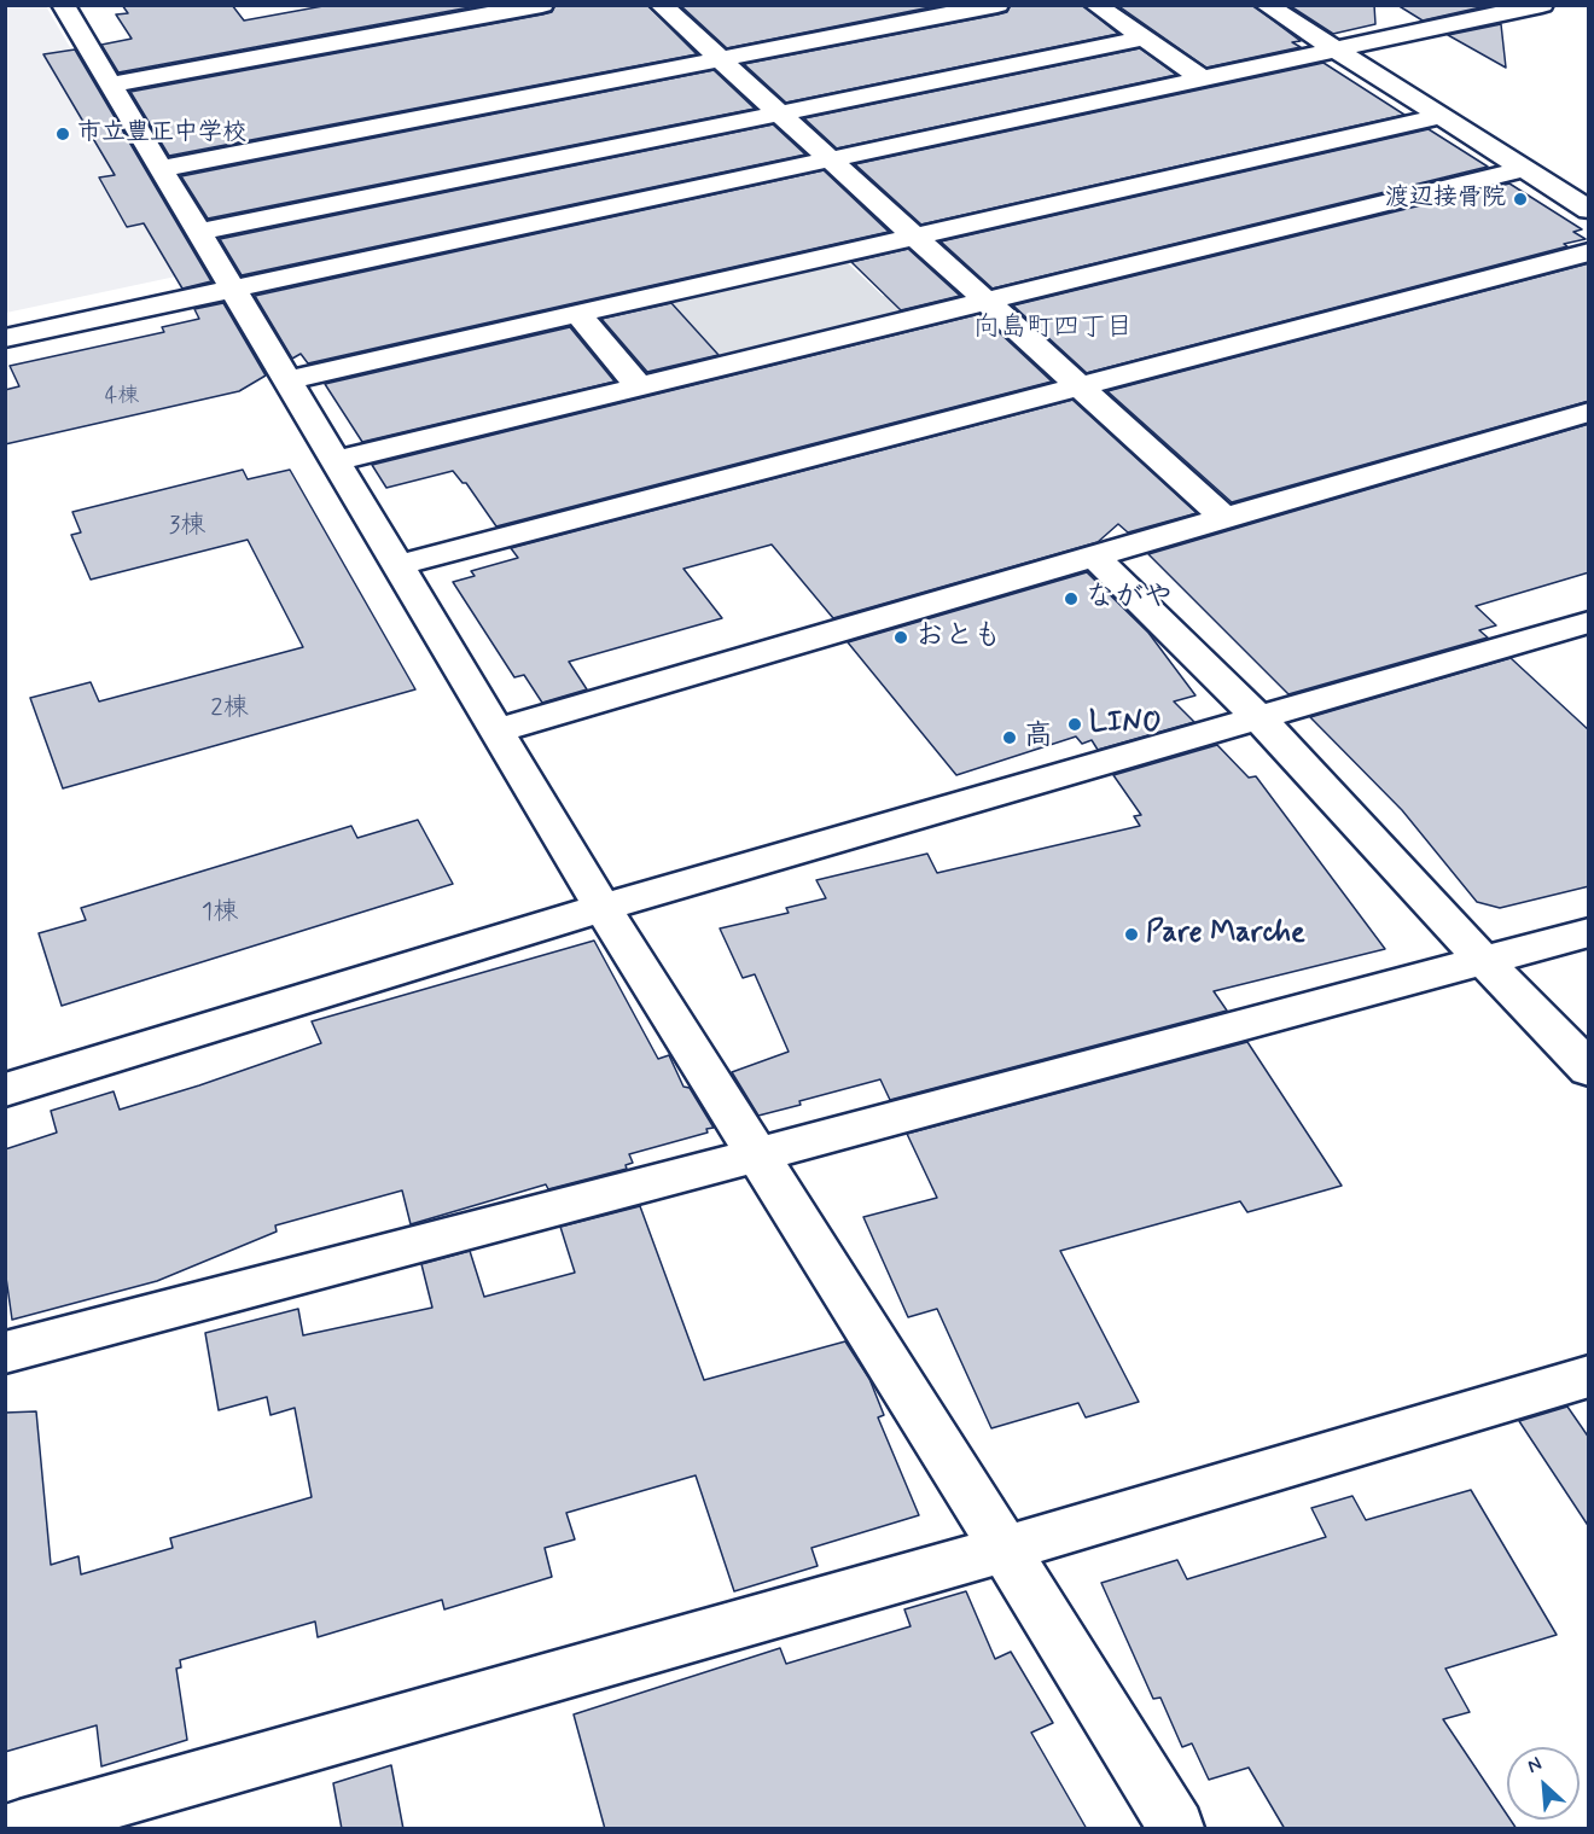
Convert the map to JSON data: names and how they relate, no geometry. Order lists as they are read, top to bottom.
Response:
{
  "districts": ["向島町四丁目"],
  "places": [
    "市立豊正中学校",
    "渡辺接骨院",
    "ながや",
    "おとも",
    "LINO",
    "高",
    "Pare Marche"
  ],
  "house_numbers": [
    "4棟",
    "3棟",
    "2棟",
    "1棟"
  ],
  "north": "top left"
}
